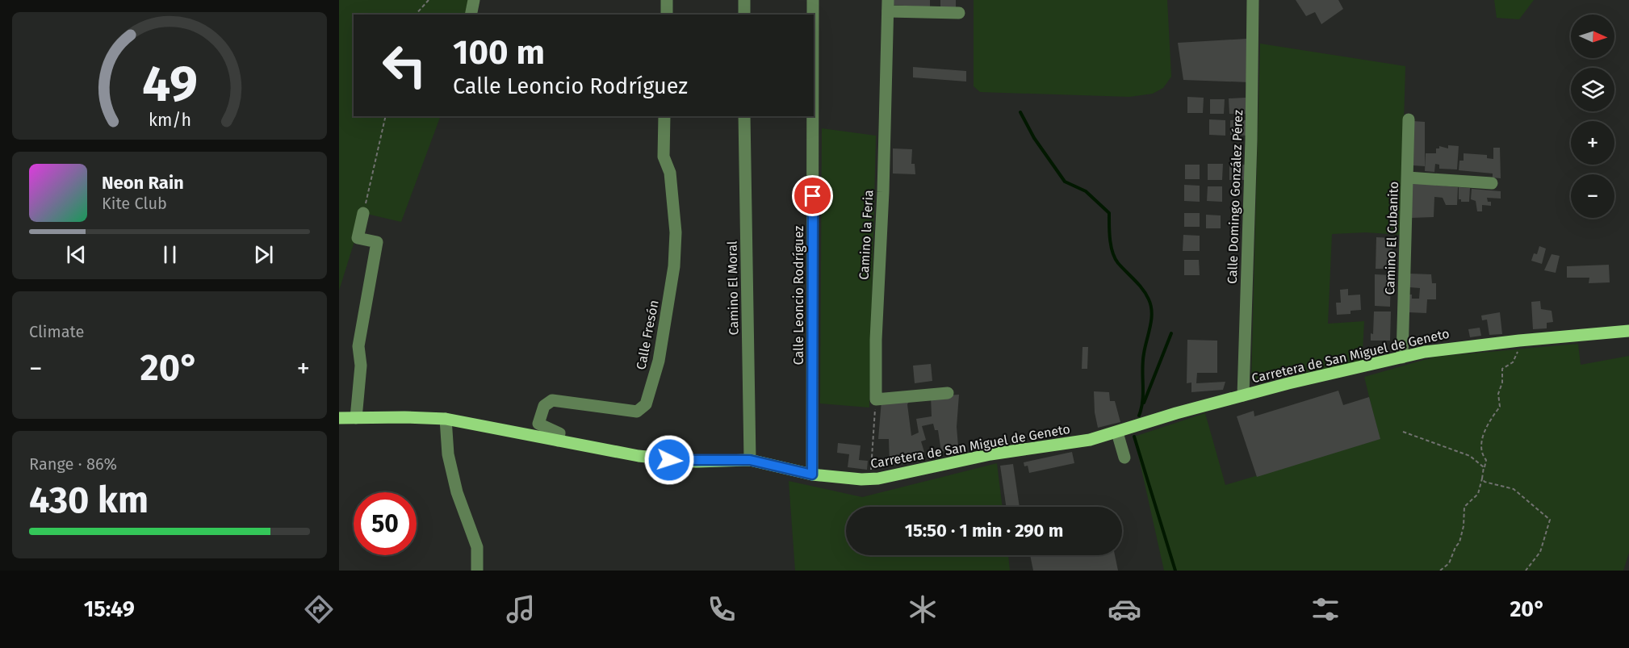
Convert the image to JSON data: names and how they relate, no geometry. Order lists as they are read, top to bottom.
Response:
{
  "streets": {
    "main road": ["Carretera de San Miguel de Geneto"],
    "street": [
      "Calle Domingo González Pérez",
      "Camino la Feria",
      "Camino El Cubanito",
      "Camino El Moral",
      "Calle Leoncio Rodríguez",
      "Calle Fresón"
    ]
  },
  "crossings": [
    ["Calle Domingo González Pérez", "Carretera de San Miguel de Geneto"],
    ["Camino El Cubanito", "Carretera de San Miguel de Geneto"],
    ["Camino El Moral", "Carretera de San Miguel de Geneto"],
    ["Calle Leoncio Rodríguez", "Carretera de San Miguel de Geneto"],
    ["Calle Fresón", "Carretera de San Miguel de Geneto"]
  ],
  "north": "right",
  "page": {
    "map_buttons": ["+", "−"],
    "turn": ["100 m", "Calle Leoncio Rodríguez"],
    "song": ["Neon Rain", "Kite Club"],
    "tile": [
      "Climate",
      ["Range · 86%", "430 km"]
    ],
    "heat": ["−", "20°", "+"],
    "limit": "50",
    "trip": "15:50 · 1 min · 290 m",
    "tabs": ["15:49", "20°"],
    "gauge": ["49", "km/h"]
  }
}
